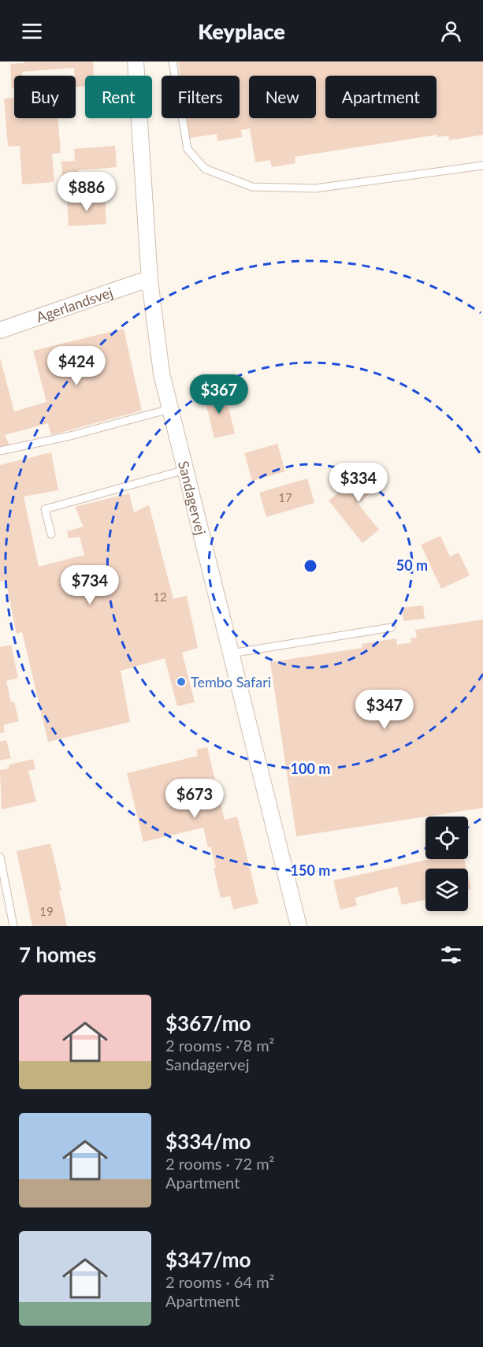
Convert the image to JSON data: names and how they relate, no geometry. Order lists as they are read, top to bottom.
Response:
{
  "streets": {
    "street": ["Agerlandsvej", "Sandagervej"]
  },
  "crossings": [
    ["Agerlandsvej", "Sandagervej"]
  ],
  "places": ["Tembo Safari"],
  "house_numbers": ["17", "12", "19"],
  "page": {
    "header": "Keyplace",
    "chip": [
      "Buy",
      "Rent",
      "Filters",
      "New",
      "Apartment"
    ],
    "price": [
      "$886",
      "$424",
      "$367",
      "$334",
      "$734",
      "$347",
      "$673"
    ],
    "heading": "7 homes",
    "list": [
      {
        "name": "$367/mo",
        "note": "2 rooms · 78 m² · Sandagervej"
      },
      {
        "name": "$334/mo",
        "note": "2 rooms · 72 m² · Apartment"
      },
      {
        "name": "$347/mo",
        "note": "2 rooms · 64 m² · Apartment"
      }
    ]
  },
  "rings": ["50 m", "100 m", "150 m"]
}
